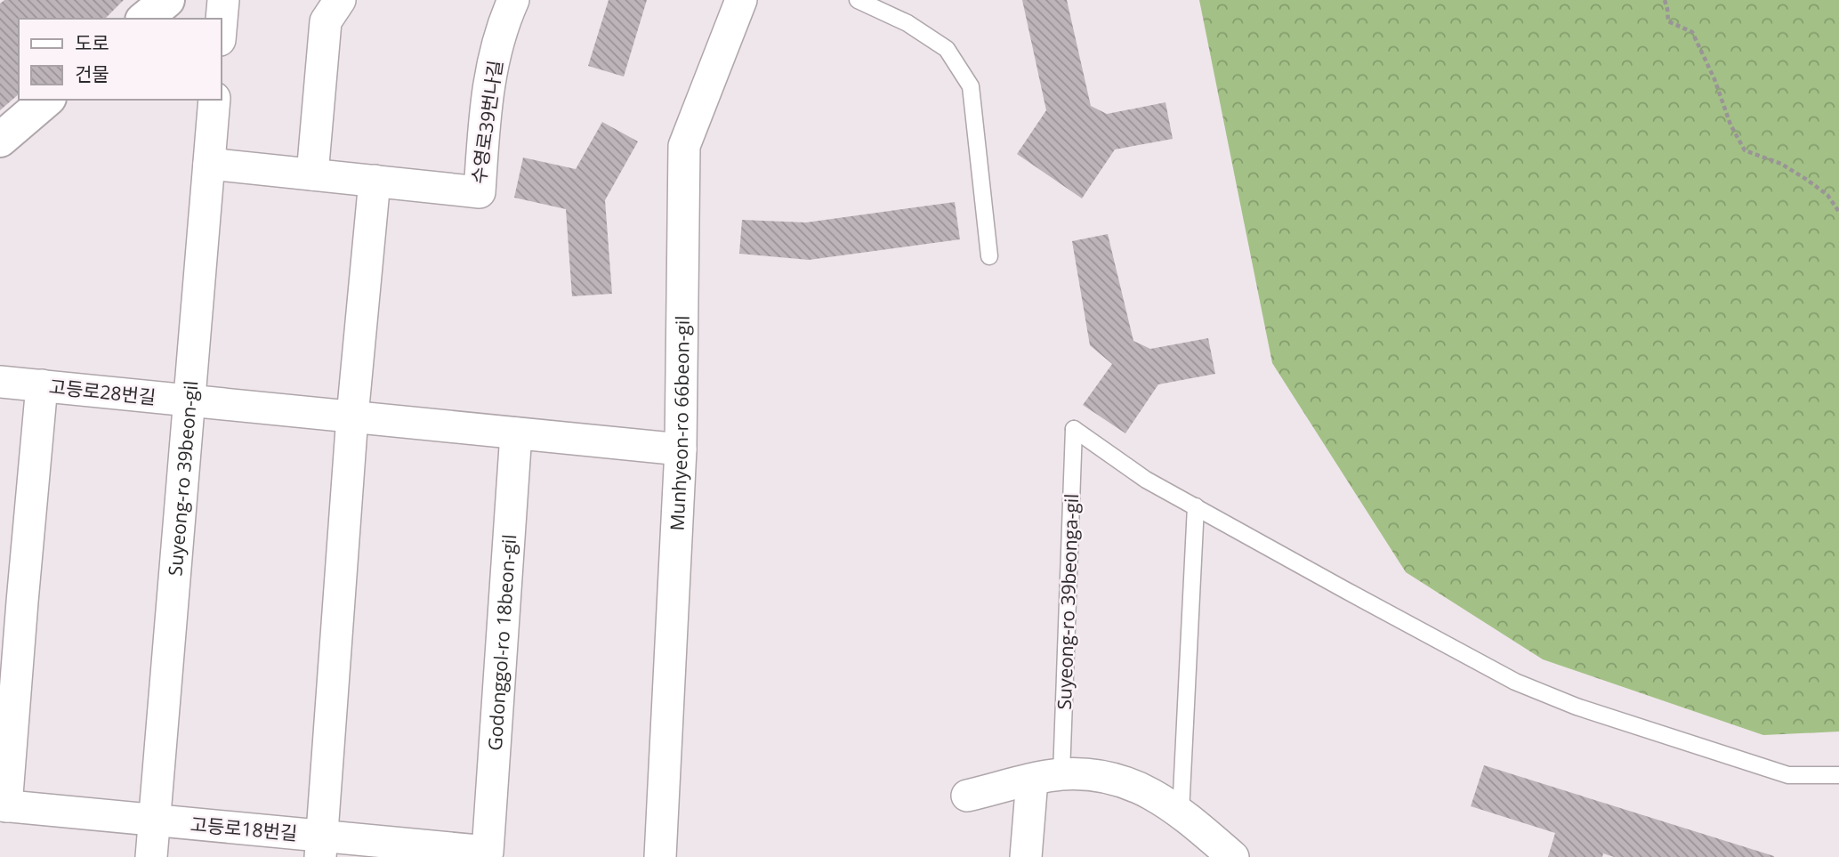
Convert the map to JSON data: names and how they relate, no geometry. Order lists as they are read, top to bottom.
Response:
{
  "streets": {
    "street": [
      "수영로39번나길",
      "고등로28번길",
      "Munhyeon-ro 66beon-gil",
      "Suyeong-ro 39beon-gil",
      "Godonggol-ro 18beon-gil",
      "고등로18번길"
    ],
    "lane": ["Suyeong-ro 39beonga-gil"]
  },
  "crossings": [
    ["수영로39번나길", "Suyeong-ro 39beon-gil"],
    ["고등로28번길", "Munhyeon-ro 66beon-gil"],
    ["고등로28번길", "Suyeong-ro 39beon-gil"],
    ["고등로28번길", "Godonggol-ro 18beon-gil"],
    ["Suyeong-ro 39beon-gil", "고등로18번길"],
    ["Godonggol-ro 18beon-gil", "고등로18번길"]
  ],
  "legend": ["도로", "건물"]
}
